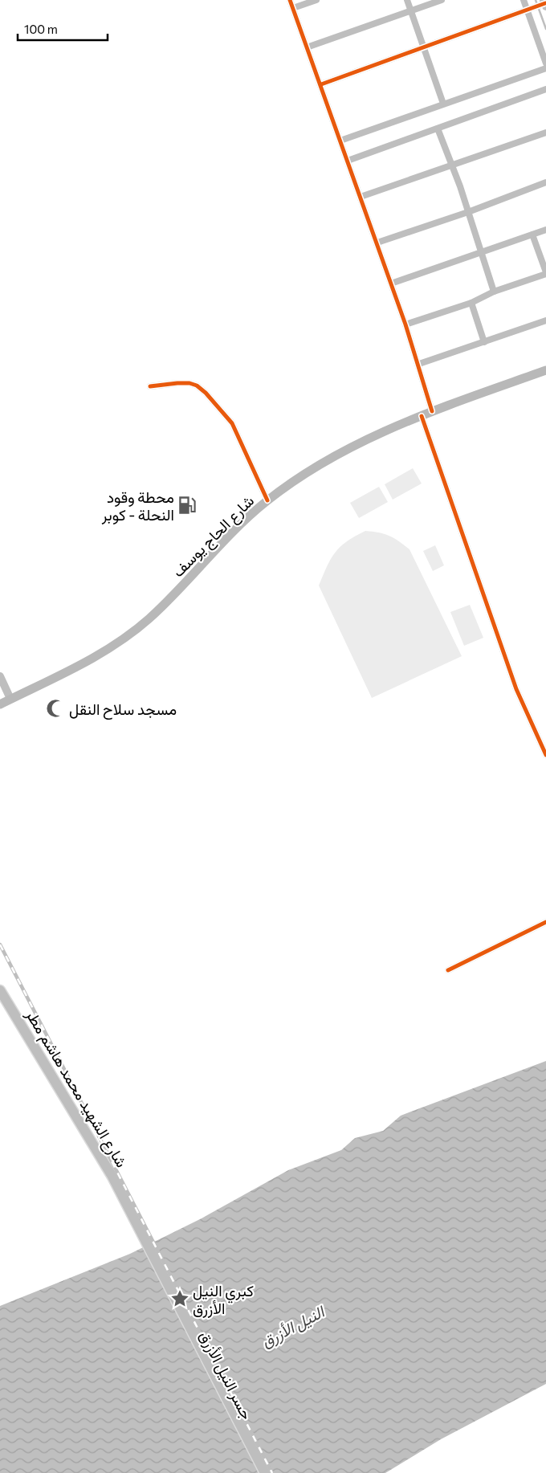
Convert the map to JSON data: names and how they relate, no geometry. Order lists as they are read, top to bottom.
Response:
{
  "streets": {
    "main road": ["شارع الحاج يوسف", "شارع الشهيد محمد هاشم مطر", "جسر النيل الأزرق"]
  },
  "crossings": [
    ["شارع الشهيد محمد هاشم مطر", "جسر النيل الأزرق"]
  ],
  "water": ["النيل الأزرق"],
  "places": {
    "fuel station": ["محطة وقود النحلة - كوبر"],
    "mosque": ["مسجد سلاح النقل"],
    "place": ["كبري النيل الأزرق"]
  },
  "scale_bar": "100 m"
}
